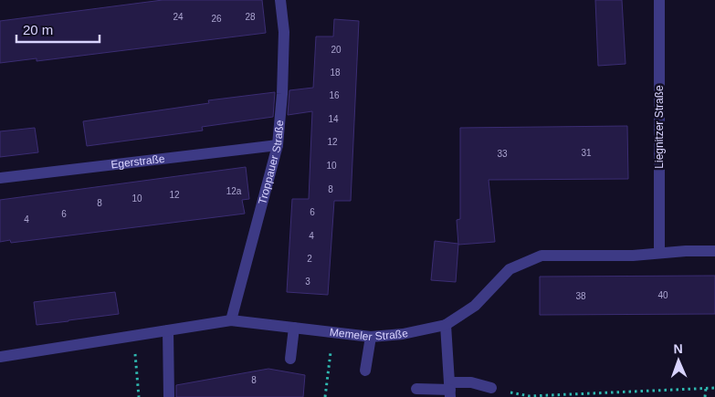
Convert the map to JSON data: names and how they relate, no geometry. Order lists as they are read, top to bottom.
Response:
{
  "streets": {
    "street": [
      "Liegnitzer Straße",
      "Egerstraße",
      "Troppauer Straße",
      "Memeler Straße"
    ]
  },
  "crossings": [
    ["Liegnitzer Straße", "Memeler Straße"],
    ["Egerstraße", "Troppauer Straße"],
    ["Troppauer Straße", "Memeler Straße"]
  ],
  "house_numbers": [
    "24",
    "28",
    "26",
    "20",
    "18",
    "16",
    "14",
    "12",
    "31",
    "33",
    "10",
    "8",
    "12a",
    "12",
    "10",
    "8",
    "6",
    "6",
    "4",
    "4",
    "2",
    "3",
    "40",
    "38",
    "8"
  ],
  "scale_bar": "20 m",
  "north": "top"
}
